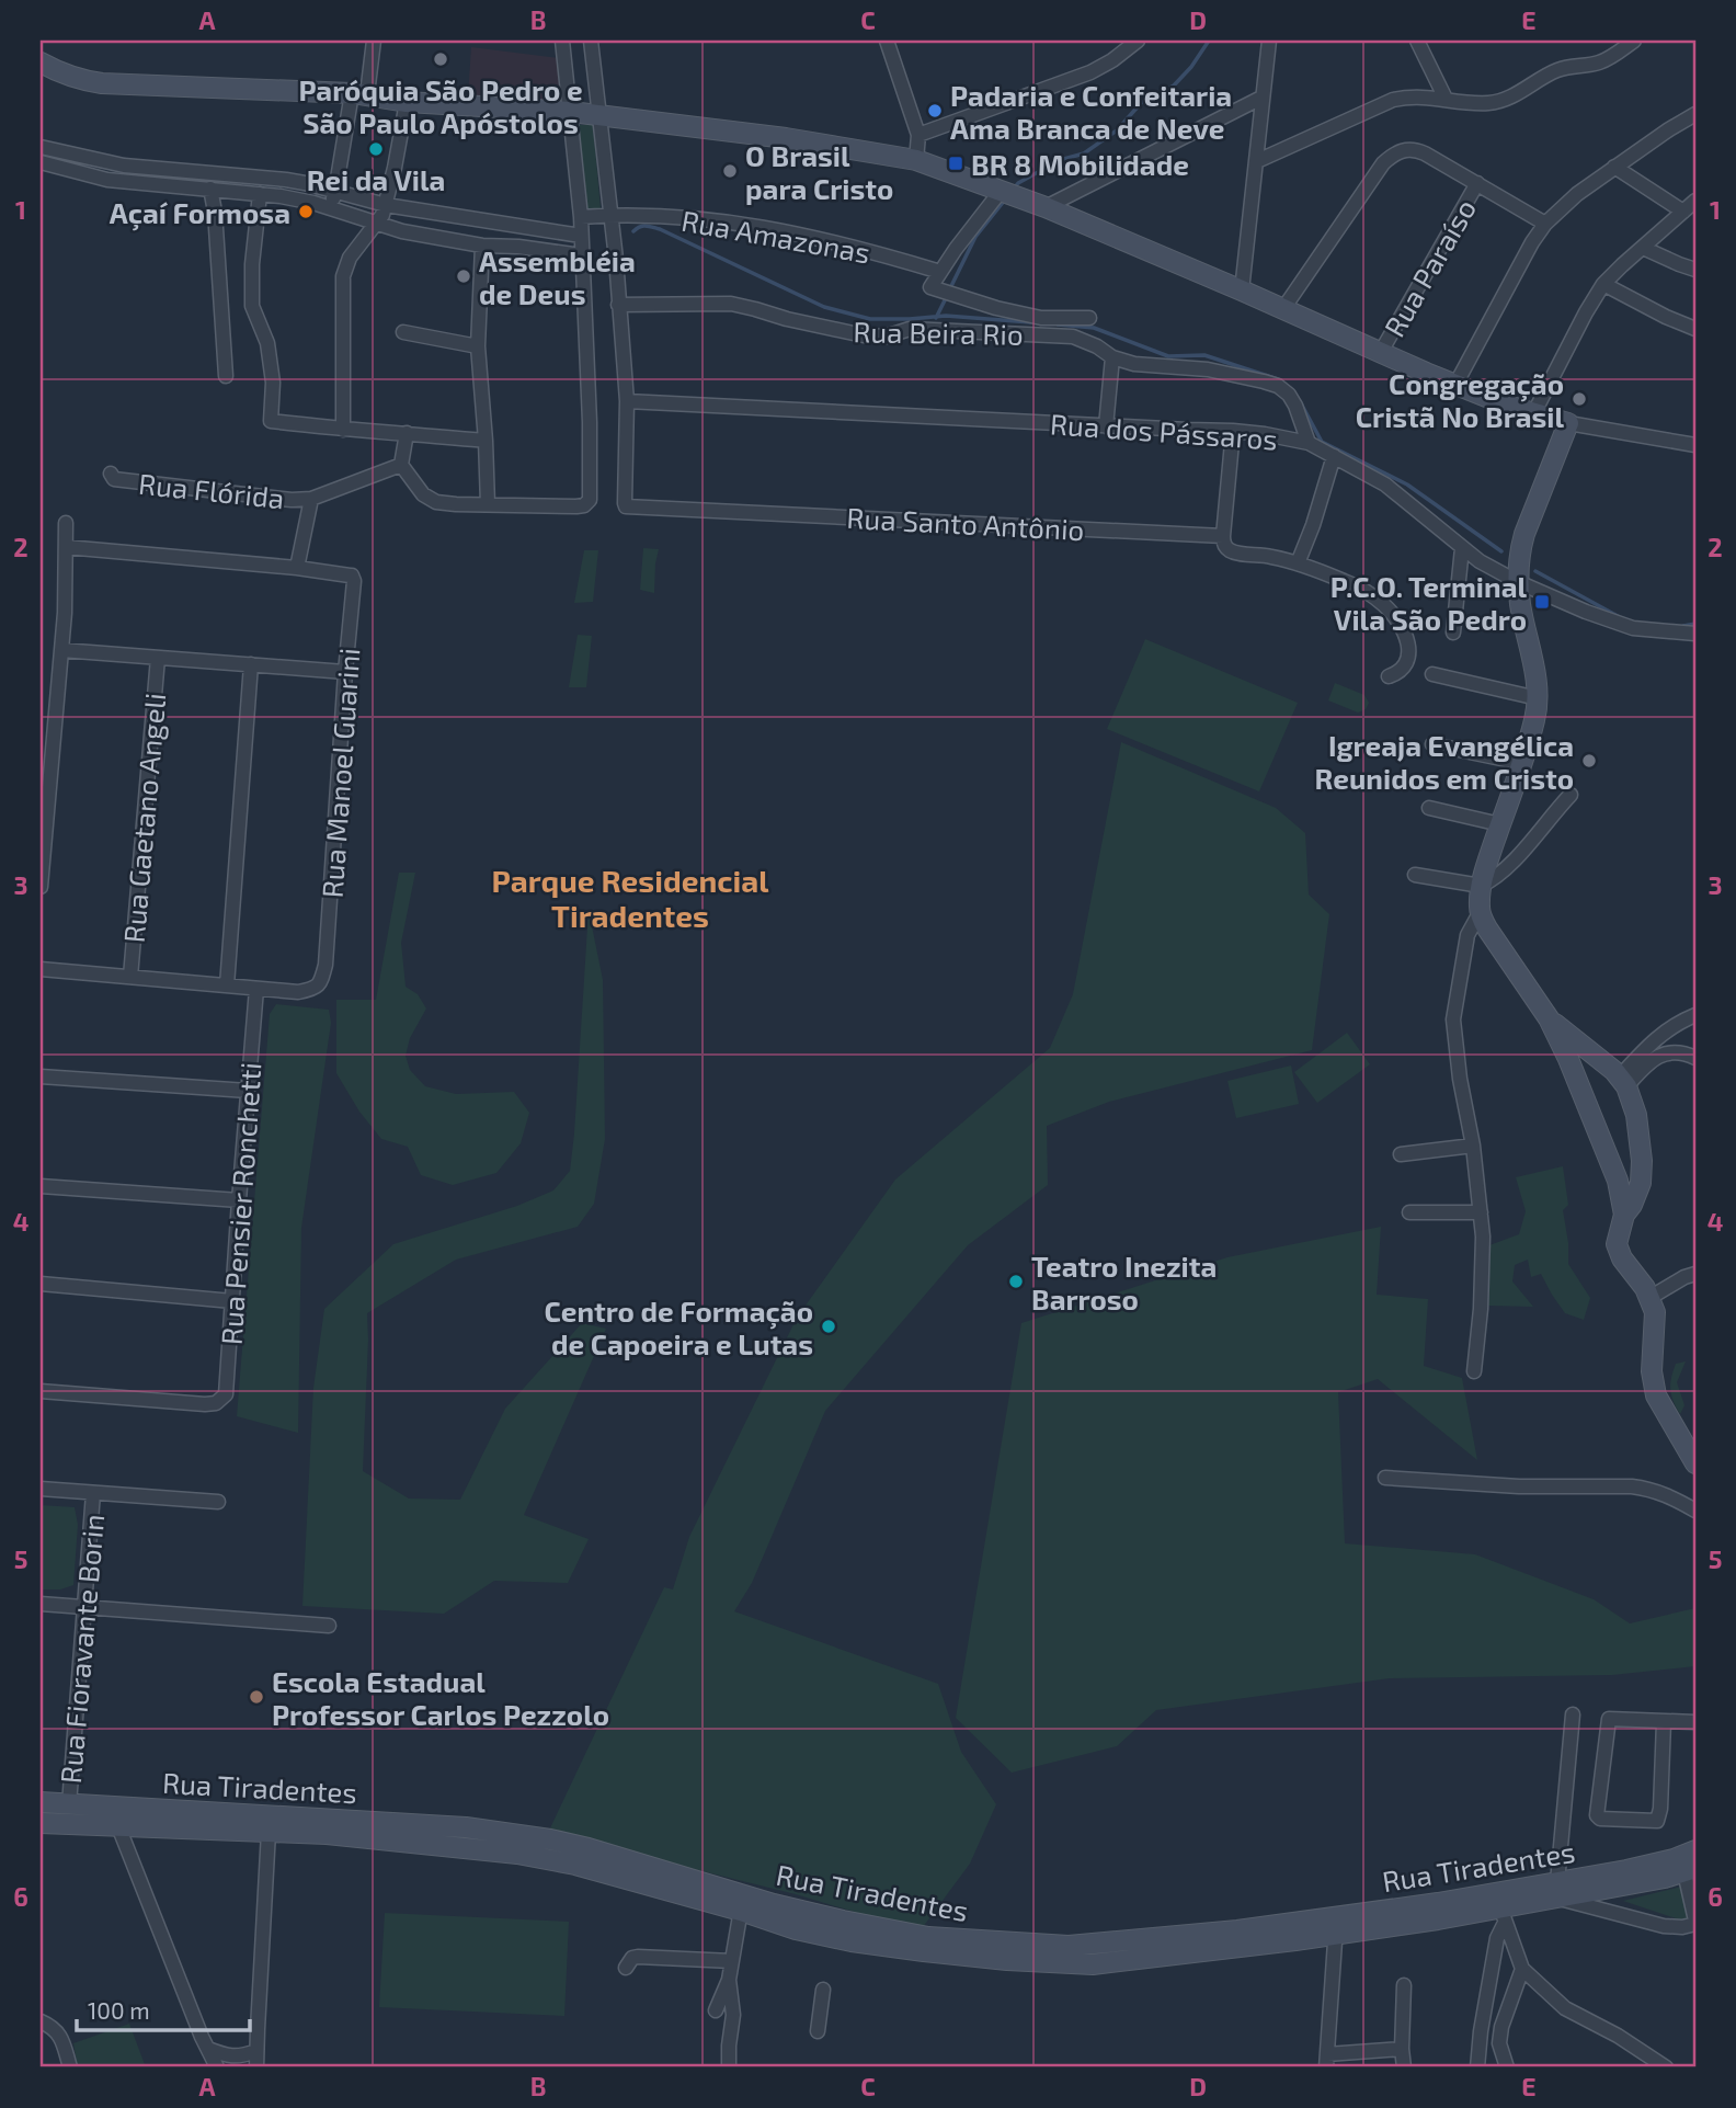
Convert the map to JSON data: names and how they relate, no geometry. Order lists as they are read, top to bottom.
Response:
{
  "streets": {
    "street": [
      "Rua Amazonas",
      "Rua Paraíso",
      "Rua Beira Rio",
      "Rua dos Pássaros",
      "Rua Flórida",
      "Rua Santo Antônio",
      "Rua Manoel Guarini",
      "Rua Gaetano Angeli",
      "Rua Pensier Ronchetti",
      "Rua Fioravante Borin",
      "Rua Tiradentes"
    ]
  },
  "crossings": [
    ["Rua Beira Rio", "Rua dos Pássaros"],
    ["Rua dos Pássaros", "Rua Santo Antônio"],
    ["Rua Manoel Guarini", "Rua Pensier Ronchetti"],
    ["Rua Fioravante Borin", "Rua Tiradentes"]
  ],
  "districts": ["Parque Residencial Tiradentes"],
  "places": {
    "other": [
      "Paróquia São Pedro e São Paulo Apóstolos",
      "Padaria e Confeitaria Ama Branca de Neve",
      "Rei da Vila",
      "O Brasil para Cristo",
      "Açaí Formosa",
      "Assembléia de Deus",
      "Congregação Cristã No Brasil",
      "Igreaja Evangélica Reunidos em Cristo",
      "Teatro Inezita Barroso",
      "Centro de Formação de Capoeira e Lutas",
      "Escola Estadual Professor Carlos Pezzolo"
    ],
    "transit": ["BR 8 Mobilidade", "P.C.O. Terminal Vila São Pedro"]
  },
  "scale_bar": "100 m",
  "grid": {
    "columns": [
      "A",
      "B",
      "C",
      "D",
      "E"
    ],
    "rows": [
      "1",
      "2",
      "3",
      "4",
      "5",
      "6"
    ]
  }
}
